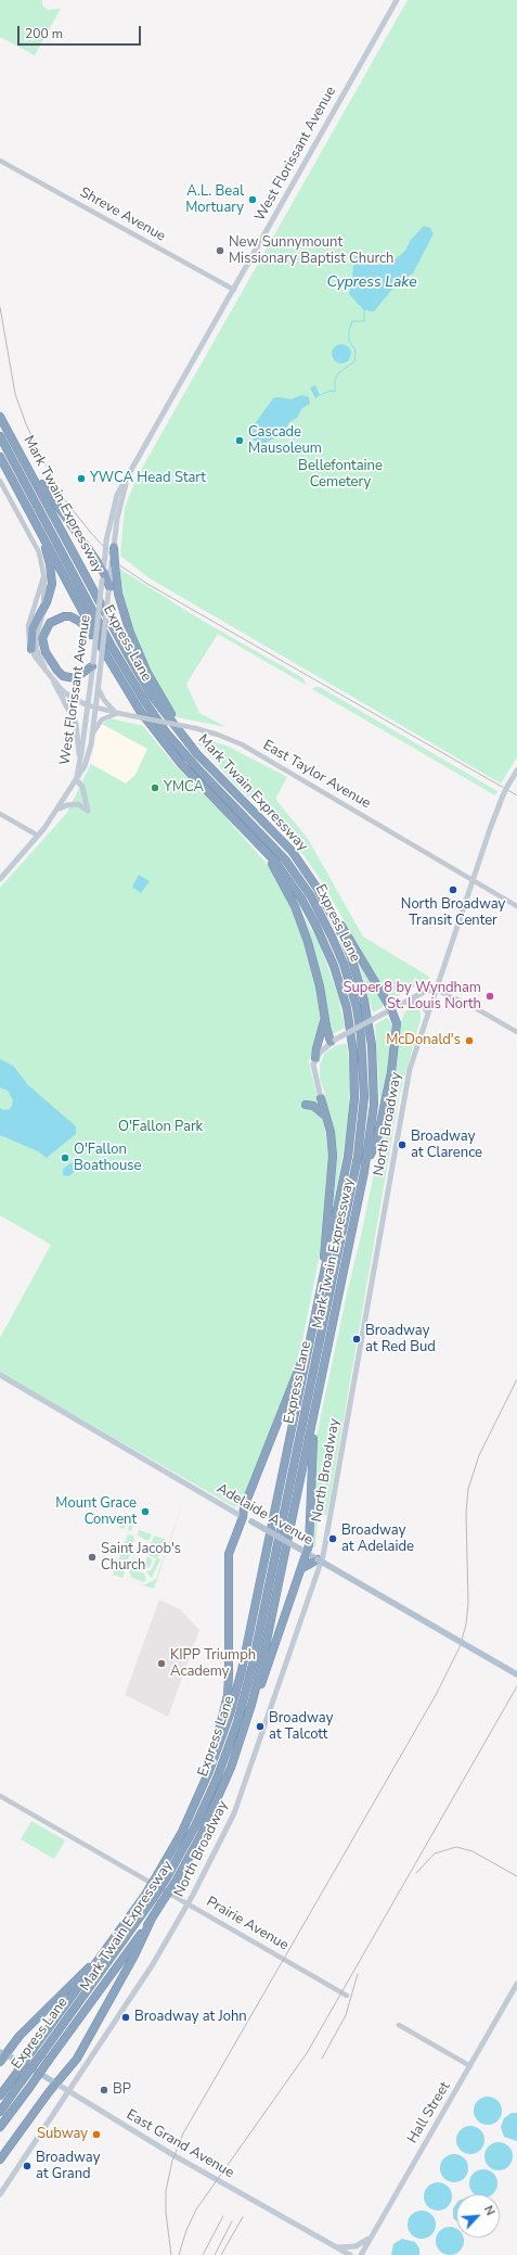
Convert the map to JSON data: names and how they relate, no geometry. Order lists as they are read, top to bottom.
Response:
{
  "streets": {
    "highway": ["Mark Twain Expressway", "Express Lane"],
    "main road": [
      "West Florissant Avenue",
      "North Broadway",
      "Adelaide Avenue",
      "Hall Street",
      "East Grand Avenue"
    ],
    "street": ["Shreve Avenue", "East Taylor Avenue", "Prairie Avenue"]
  },
  "crossings": [
    ["West Florissant Avenue", "Shreve Avenue"],
    ["West Florissant Avenue", "East Taylor Avenue"],
    ["East Taylor Avenue", "North Broadway"],
    ["North Broadway", "Prairie Avenue"],
    ["North Broadway", "East Grand Avenue"]
  ],
  "water": ["Cypress Lake"],
  "parks": ["Bellefontaine Cemetery", "O'Fallon Park"],
  "places": [
    "A.L. Beal Mortuary",
    "New Sunnymount Missionary Baptist Church",
    "Cascade Mausoleum",
    "YWCA Head Start",
    "YMCA",
    "North Broadway Transit Center",
    "Super 8 by Wyndham St. Louis North",
    "McDonald's",
    "Broadway at Clarence",
    "O'Fallon Boathouse",
    "Broadway at Red Bud",
    "Mount Grace Convent",
    "Broadway at Adelaide",
    "Saint Jacob's Church",
    "KIPP Triumph Academy",
    "Broadway at Talcott",
    "Broadway at John",
    "BP",
    "Subway",
    "Broadway at Grand"
  ],
  "scale_bar": "200 m",
  "north": "top right"
}
